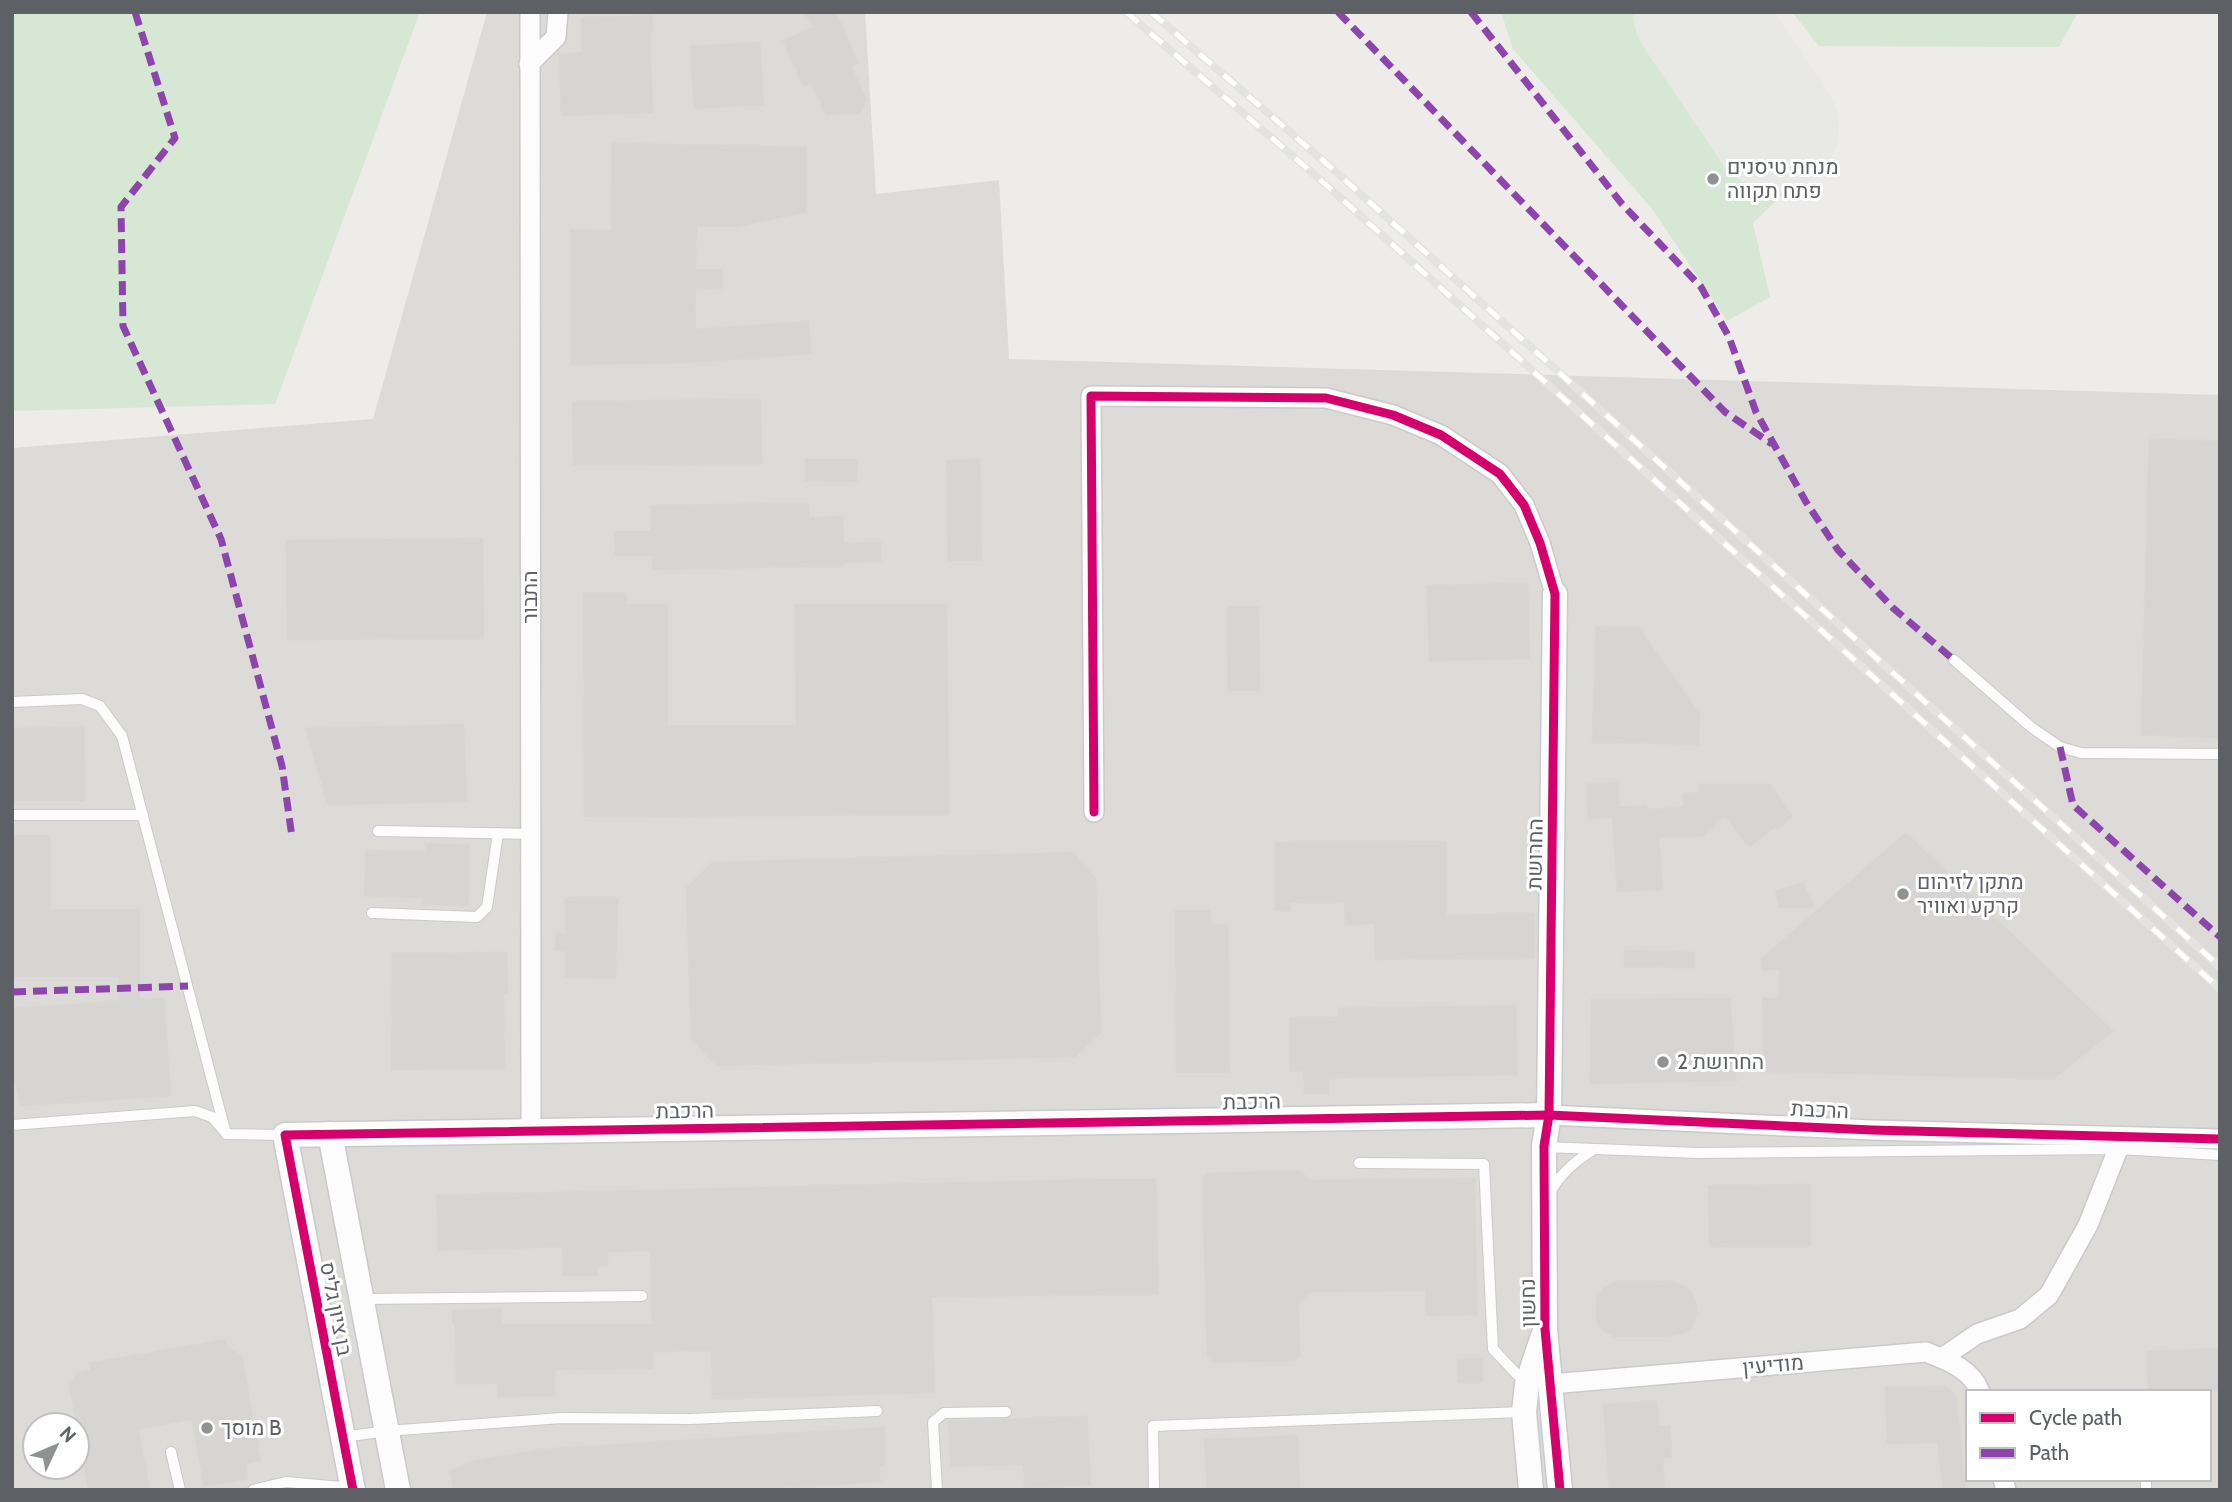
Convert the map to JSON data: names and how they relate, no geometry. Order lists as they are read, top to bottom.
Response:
{
  "streets": {
    "street": [
      "התבור",
      "החרושת",
      "הרכבת",
      "נחשון",
      "בן ציון גליס",
      "מודיעין"
    ]
  },
  "crossings": [
    ["התבור", "הרכבת"],
    ["החרושת", "הרכבת"],
    ["החרושת", "נחשון"],
    ["הרכבת", "נחשון"],
    ["הרכבת", "בן ציון גליס"],
    ["נחשון", "מודיעין"]
  ],
  "places": [
    "מנחת טיסנים פתח תקווה",
    "מתקן לזיהום קרקע ואוויר",
    "החרושת 2",
    "מוסך B"
  ],
  "legend": ["Cycle path", "Path"],
  "north": "top right"
}
